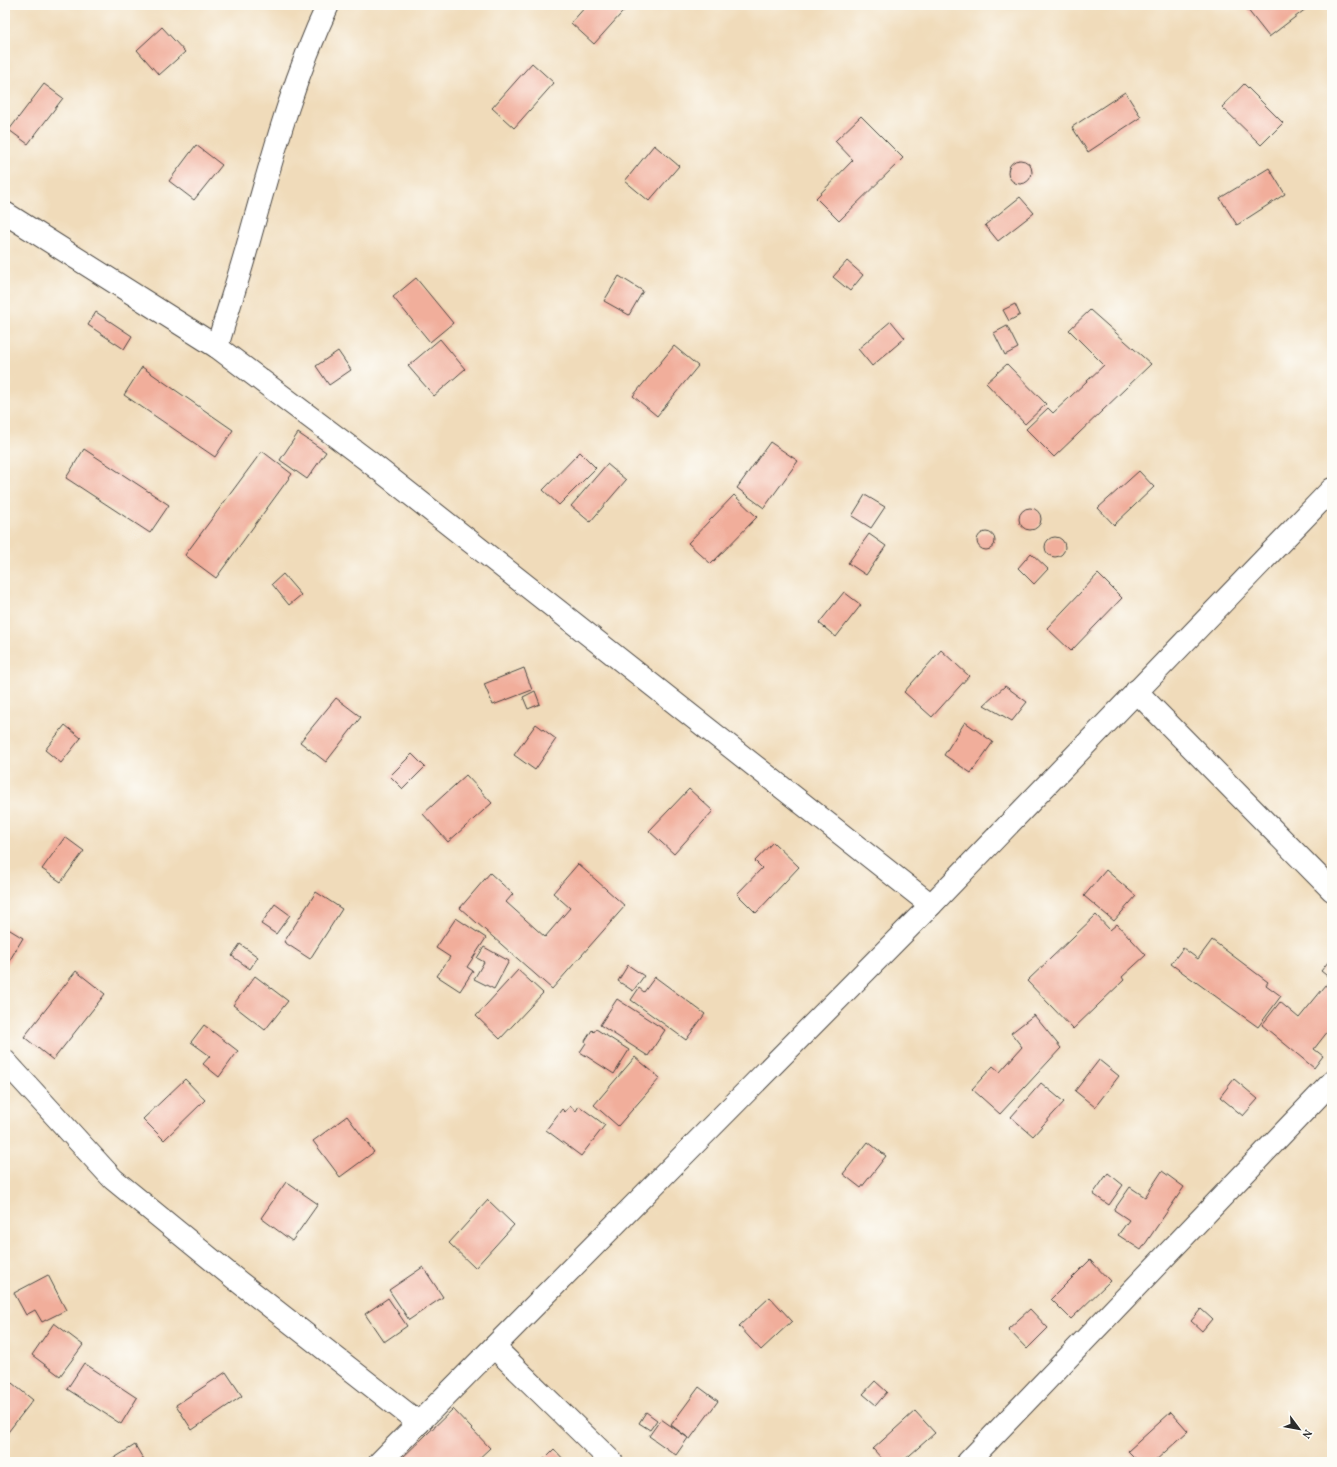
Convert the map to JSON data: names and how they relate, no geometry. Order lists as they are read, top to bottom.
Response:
{
  "north": "bottom right"
}
